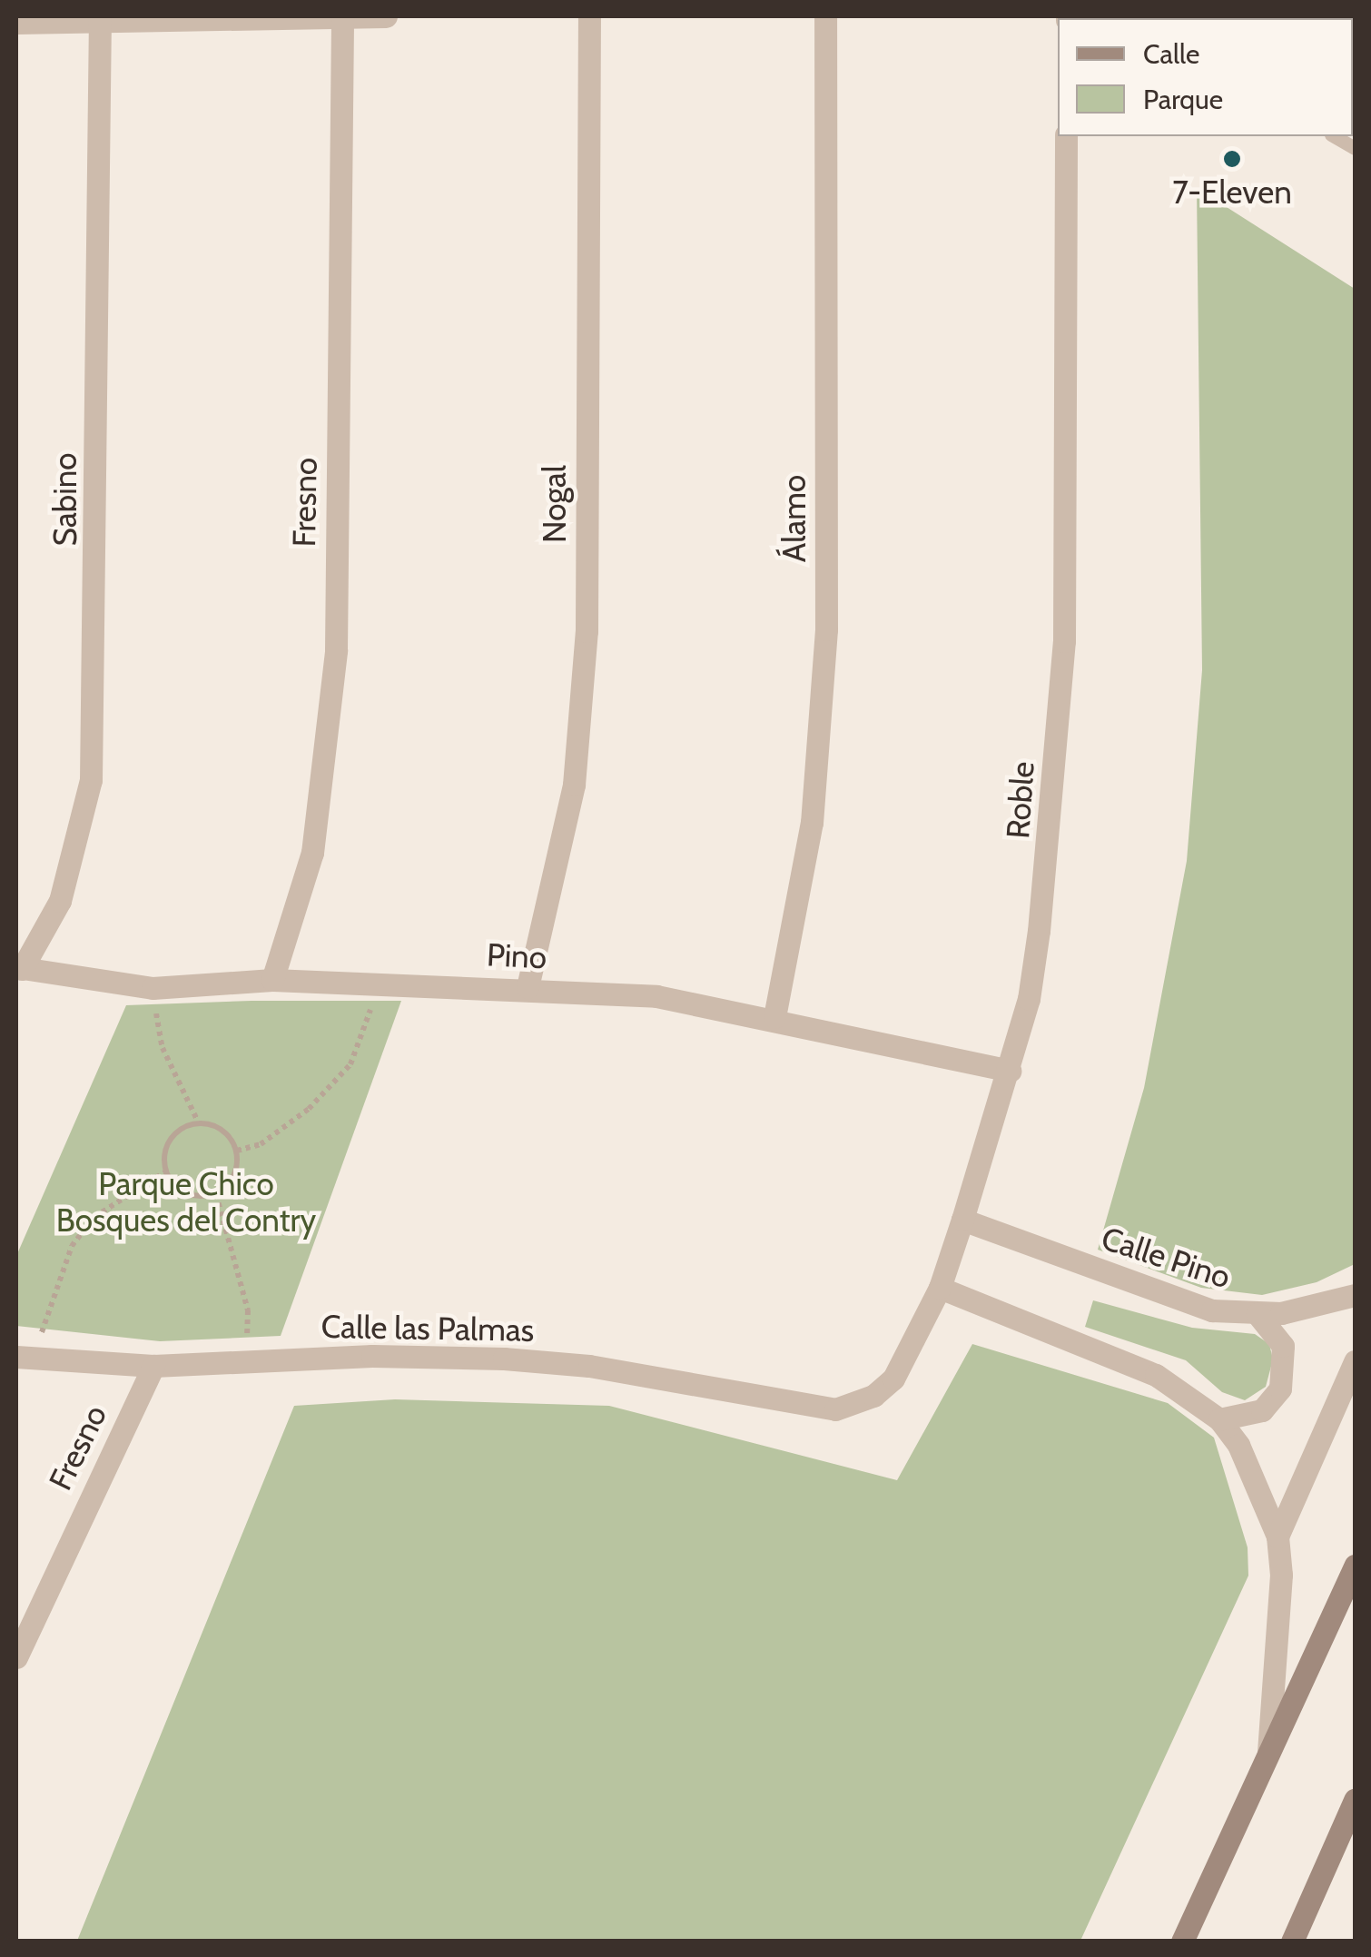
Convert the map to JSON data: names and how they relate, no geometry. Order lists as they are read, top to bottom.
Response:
{
  "streets": {
    "street": [
      "Sabino",
      "Fresno",
      "Nogal",
      "Álamo",
      "Roble",
      "Pino",
      "Calle Pino",
      "Calle las Palmas"
    ]
  },
  "crossings": [
    ["Sabino", "Pino"],
    ["Fresno", "Pino"],
    ["Fresno", "Calle las Palmas"],
    ["Nogal", "Pino"],
    ["Álamo", "Pino"],
    ["Roble", "Pino"],
    ["Roble", "Calle Pino"],
    ["Roble", "Calle las Palmas"]
  ],
  "parks": ["Parque Chico Bosques del Contry"],
  "places": ["7-Eleven"],
  "legend": ["Calle", "Parque"]
}
